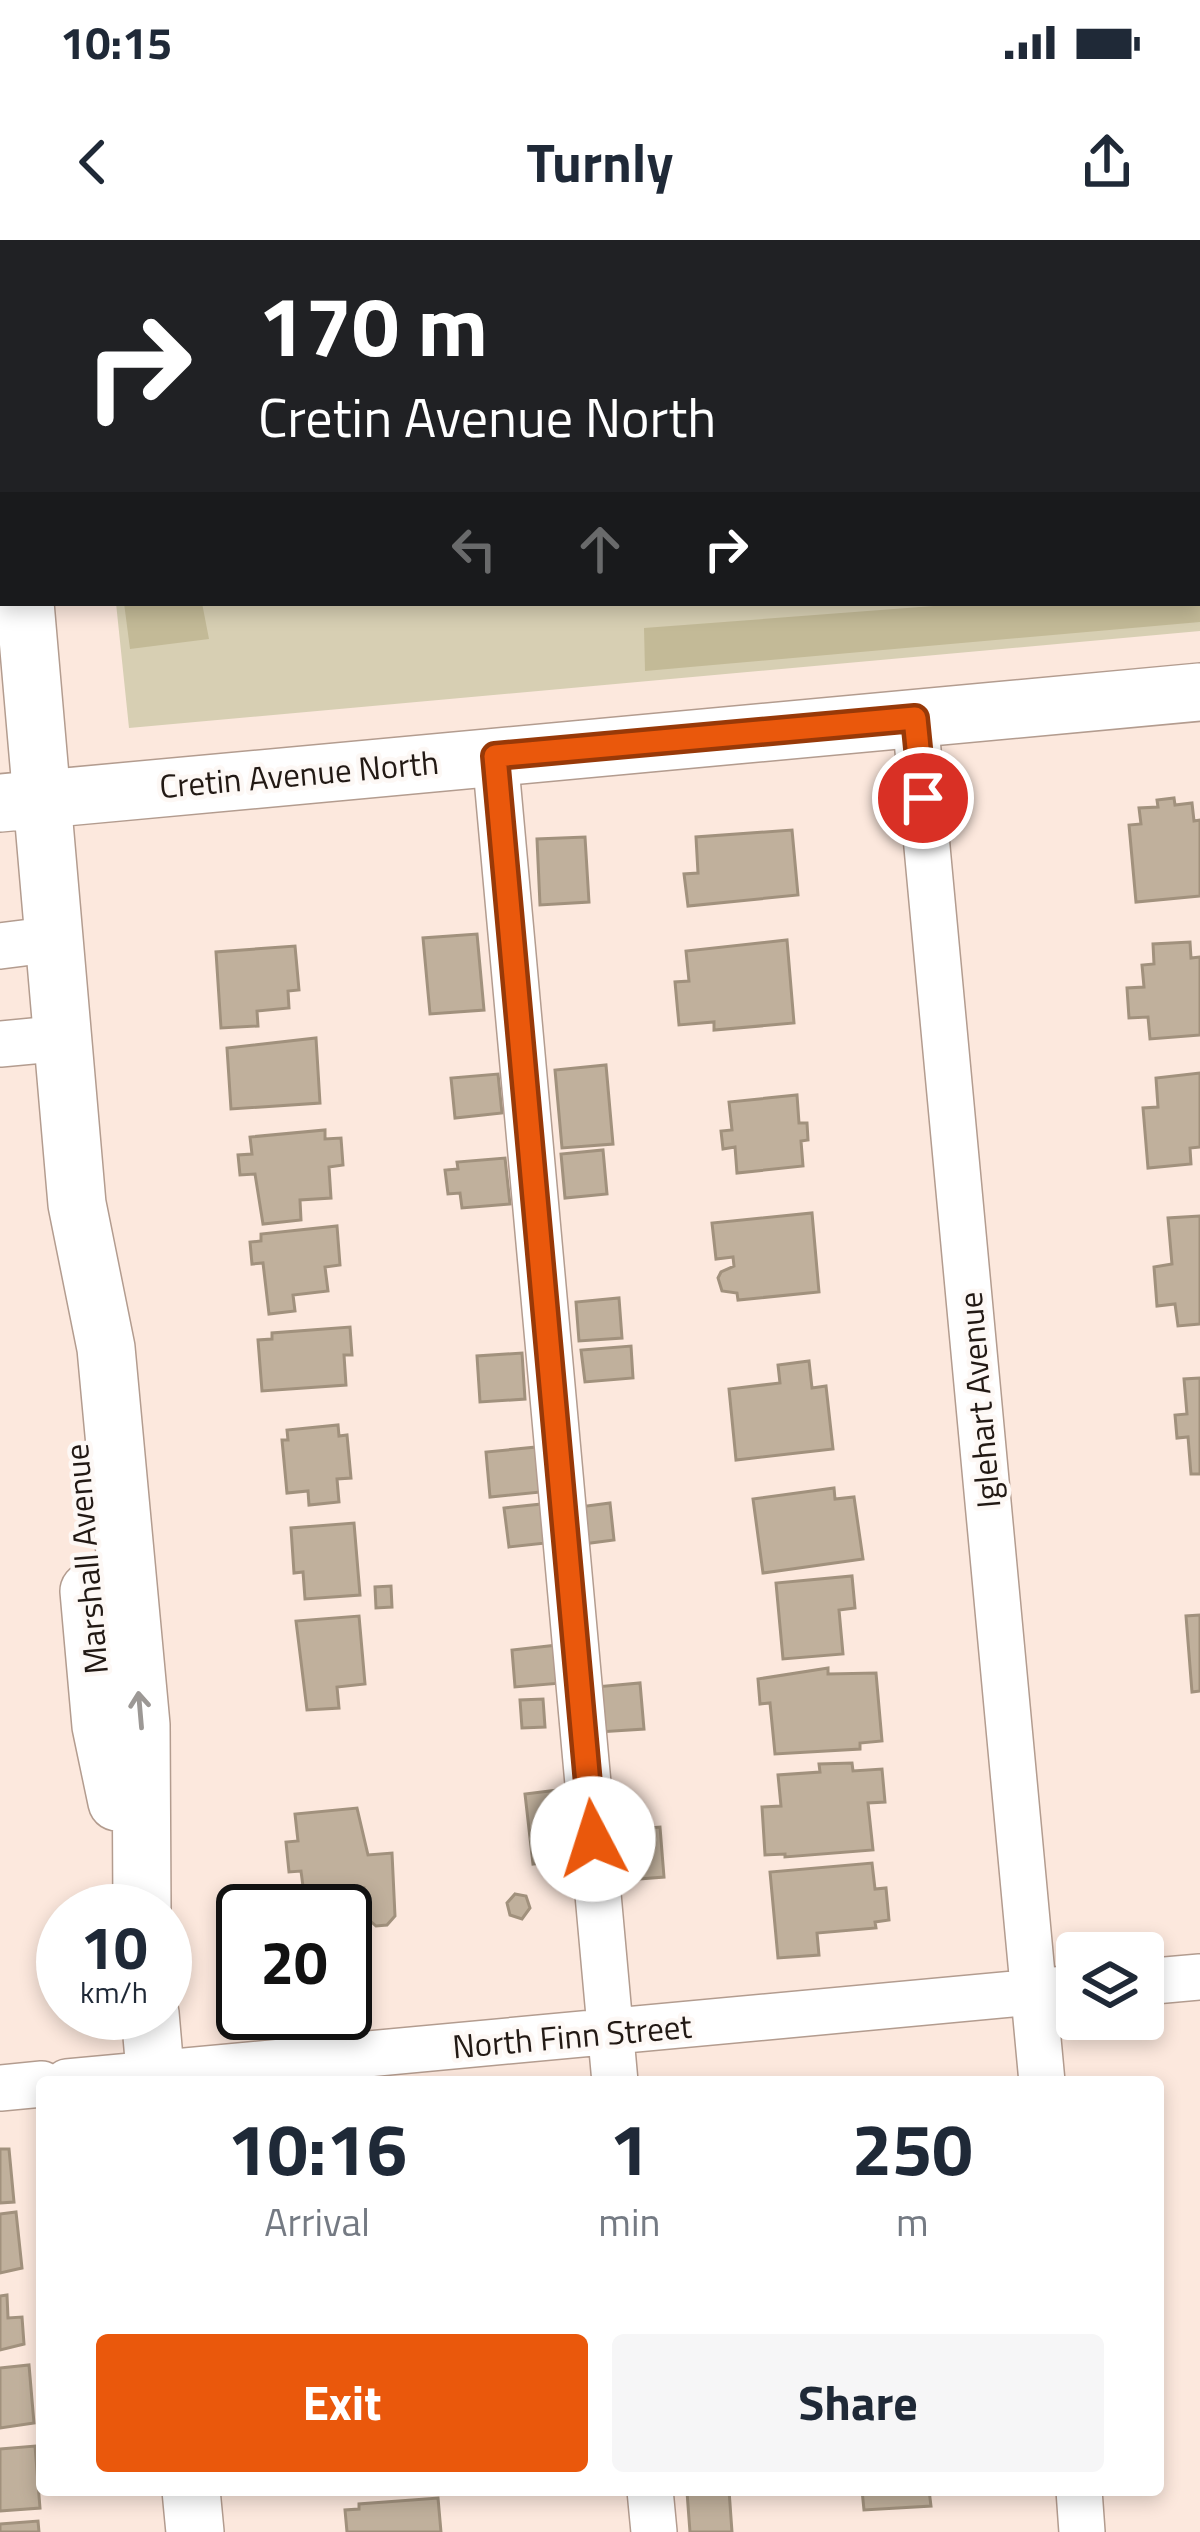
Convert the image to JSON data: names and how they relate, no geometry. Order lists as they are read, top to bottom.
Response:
{
  "streets": {
    "main road": ["Cretin Avenue North", "Marshall Avenue"],
    "street": ["Iglehart Avenue", "North Finn Street"]
  },
  "crossings": [
    ["Cretin Avenue North", "Iglehart Avenue"],
    ["Cretin Avenue North", "Marshall Avenue"],
    ["Iglehart Avenue", "North Finn Street"]
  ],
  "page": {
    "status": "10:15",
    "header": "Turnly",
    "turn": ["170 m", "Cretin Avenue North"],
    "speed": "10 km/h",
    "limit": "20",
    "eta": [
      "10:16",
      "Arrival",
      "1",
      "min",
      "250",
      "m"
    ],
    "buttons": ["Exit", "Share"]
  }
}
